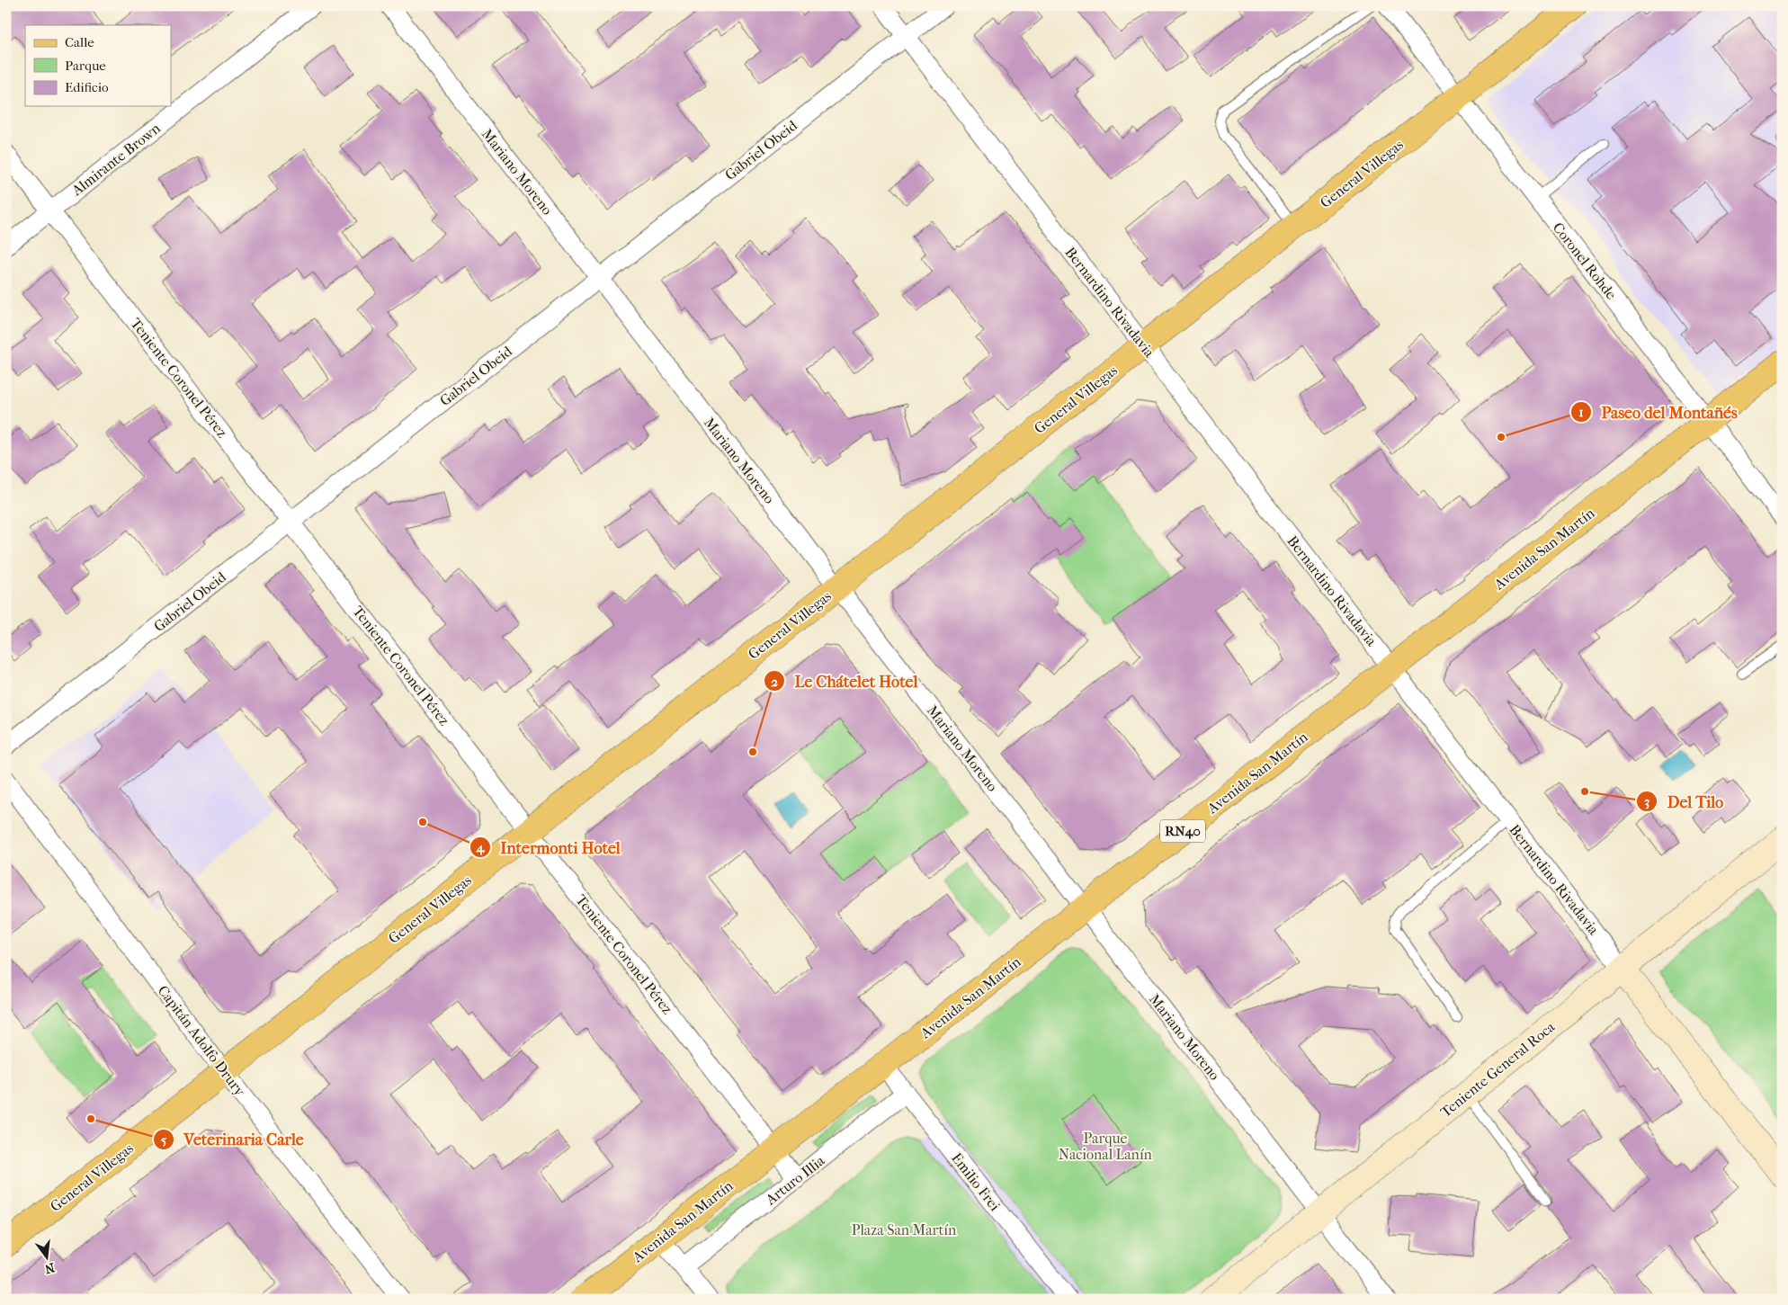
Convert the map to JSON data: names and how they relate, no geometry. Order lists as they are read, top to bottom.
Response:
{
  "streets": {
    "main road": [
      "General Villegas",
      "Bernardino Rivadavia",
      "Avenida San Martín",
      "RN40",
      "Teniente General Roca"
    ],
    "street": [
      "Gabriel Obeid",
      "Almirante Brown",
      "Mariano Moreno",
      "Coronel Rohde",
      "Teniente Coronel Pérez",
      "Capitán Adolfo Drury",
      "Arturo Illia",
      "Emilio Frei"
    ]
  },
  "crossings": [
    ["Gabriel Obeid", "Mariano Moreno"],
    ["Gabriel Obeid", "Bernardino Rivadavia"],
    ["Gabriel Obeid", "Teniente Coronel Pérez"],
    ["Almirante Brown", "Teniente Coronel Pérez"],
    ["Mariano Moreno", "General Villegas"],
    ["Mariano Moreno", "Avenida San Martín"],
    ["Mariano Moreno", "Teniente General Roca"],
    ["General Villegas", "Coronel Rohde"],
    ["General Villegas", "Bernardino Rivadavia"],
    ["General Villegas", "Teniente Coronel Pérez"],
    ["General Villegas", "Capitán Adolfo Drury"],
    ["Coronel Rohde", "Avenida San Martín"],
    ["Bernardino Rivadavia", "Avenida San Martín"],
    ["Bernardino Rivadavia", "Teniente General Roca"],
    ["Teniente Coronel Pérez", "Avenida San Martín"],
    ["Teniente Coronel Pérez", "Arturo Illia"],
    ["Avenida San Martín", "Emilio Frei"],
    ["Arturo Illia", "Emilio Frei"]
  ],
  "parks": ["Parque Nacional Lanín", "Plaza San Martín"],
  "places": [
    "Paseo del Montañés",
    "Le Chátelet Hotel",
    "Del Tilo",
    "Intermonti Hotel",
    "Veterinaria Carle"
  ],
  "legend": ["Calle", "Parque", "Edificio"],
  "north": "bottom"
}
